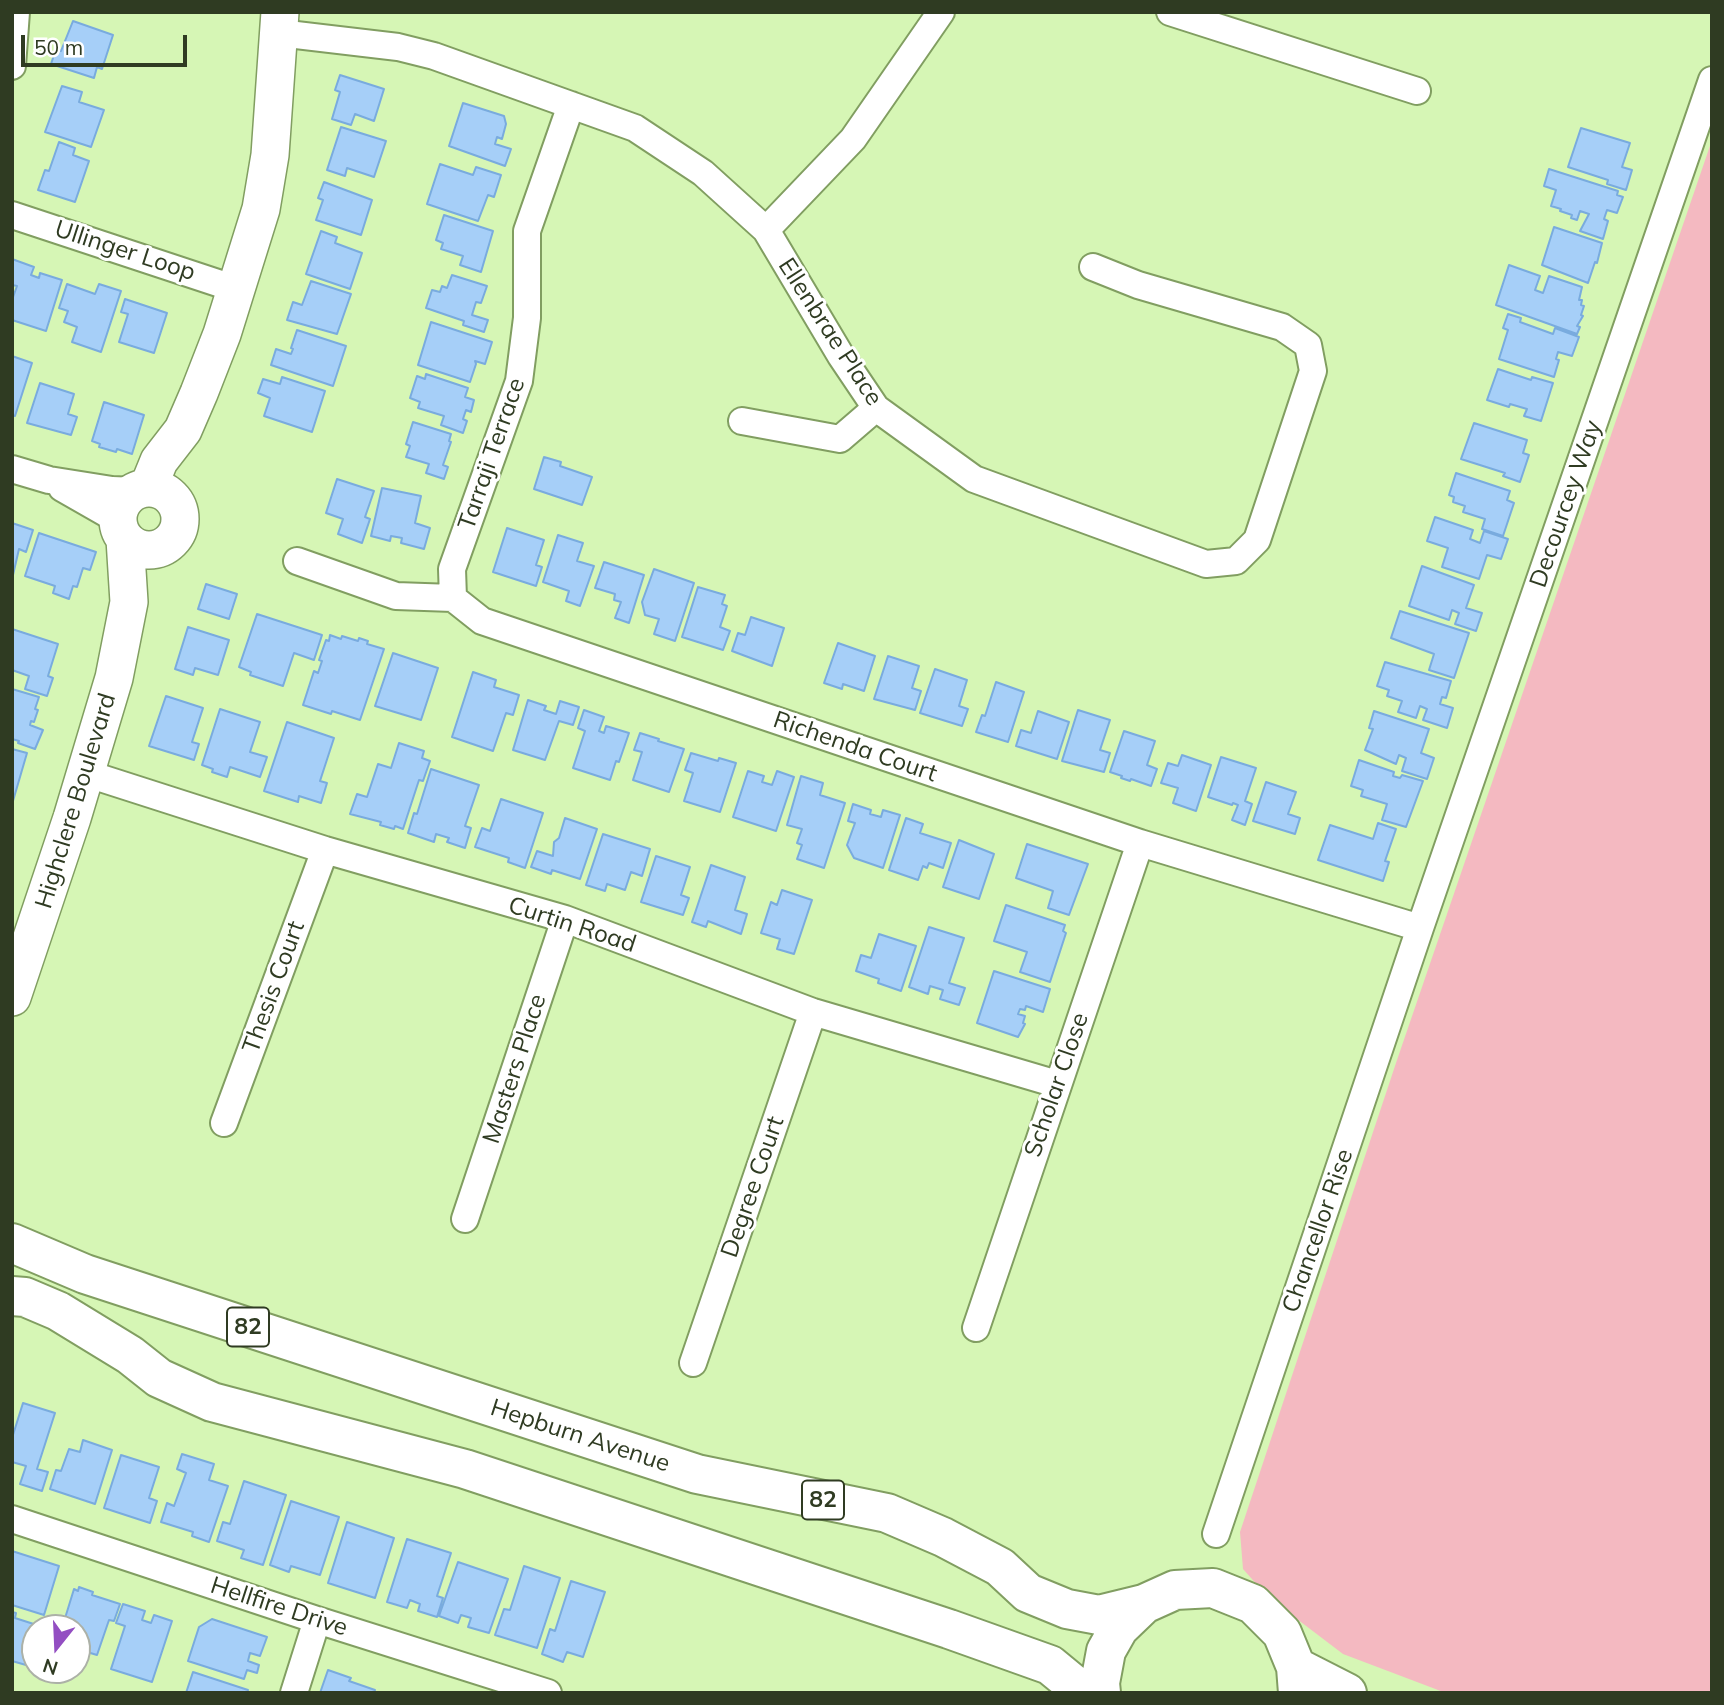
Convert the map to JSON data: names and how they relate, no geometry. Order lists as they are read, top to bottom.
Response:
{
  "streets": {
    "main road": ["82", "Hepburn Avenue"],
    "street": [
      "Ullinger Loop",
      "Ellenbrae Place",
      "Tarraji Terrace",
      "Decourcey Way",
      "Richenda Court",
      "Highclere Boulevard",
      "Curtin Road",
      "Thesis Court",
      "Masters Place",
      "Scholar Close",
      "Degree Court",
      "Chancellor Rise",
      "Hellfire Drive"
    ]
  },
  "crossings": [
    ["Ullinger Loop", "Highclere Boulevard"],
    ["Ellenbrae Place", "Tarraji Terrace"],
    ["Ellenbrae Place", "Highclere Boulevard"],
    ["Tarraji Terrace", "Richenda Court"],
    ["Decourcey Way", "Richenda Court"],
    ["Decourcey Way", "Chancellor Rise"],
    ["Richenda Court", "Scholar Close"],
    ["Richenda Court", "Chancellor Rise"],
    ["Highclere Boulevard", "Curtin Road"],
    ["Curtin Road", "Thesis Court"],
    ["Curtin Road", "Masters Place"],
    ["Curtin Road", "Scholar Close"],
    ["Curtin Road", "Degree Court"],
    ["82", "Hepburn Avenue"]
  ],
  "scale_bar": "50 m",
  "north": "bottom"
}
